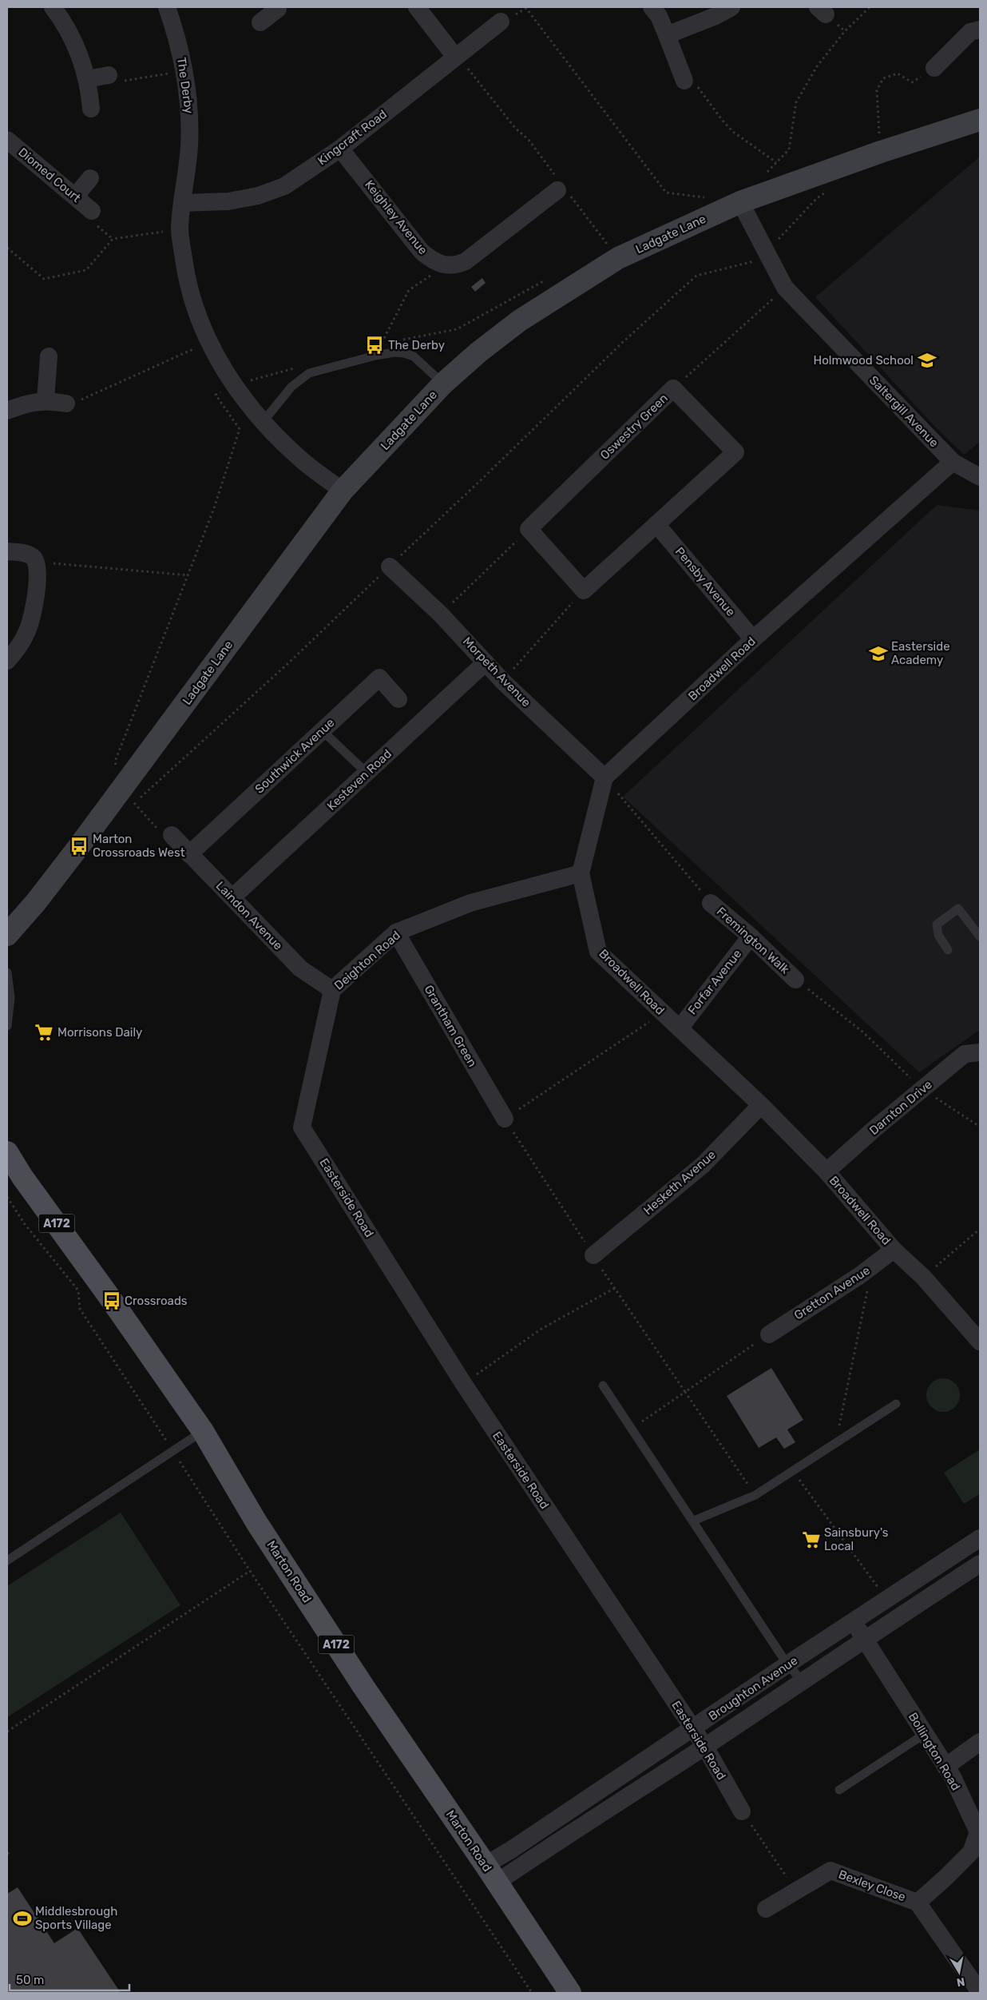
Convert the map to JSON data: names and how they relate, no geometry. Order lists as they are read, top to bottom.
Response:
{
  "streets": {
    "main road": ["Ladgate Lane", "A172", "Marton Road"],
    "street": [
      "The Derby",
      "Kingcraft Road",
      "Diomed Court",
      "Keighley Avenue",
      "Saltergill Avenue",
      "Oswestry Green",
      "Pensby Avenue",
      "Broadwell Road",
      "Morpeth Avenue",
      "Southwick Avenue",
      "Kesteven Road",
      "Laindon Avenue",
      "Fremington Walk",
      "Deighton Road",
      "Forfar Avenue",
      "Grantham Green",
      "Darnton Drive",
      "Hesketh Avenue",
      "Easterside Road",
      "Gretton Avenue",
      "Broughton Avenue",
      "Bollington Road",
      "Bexley Close"
    ]
  },
  "crossings": [
    ["The Derby", "Kingcraft Road"],
    ["The Derby", "Ladgate Lane"],
    ["Kingcraft Road", "Keighley Avenue"],
    ["Ladgate Lane", "Saltergill Avenue"],
    ["Saltergill Avenue", "Broadwell Road"],
    ["Oswestry Green", "Pensby Avenue"],
    ["Pensby Avenue", "Broadwell Road"],
    ["Broadwell Road", "Morpeth Avenue"],
    ["Broadwell Road", "Deighton Road"],
    ["Broadwell Road", "Forfar Avenue"],
    ["Broadwell Road", "Darnton Drive"],
    ["Broadwell Road", "Hesketh Avenue"],
    ["Broadwell Road", "Gretton Avenue"],
    ["Morpeth Avenue", "Kesteven Road"],
    ["Southwick Avenue", "Laindon Avenue"],
    ["Kesteven Road", "Laindon Avenue"],
    ["Laindon Avenue", "Deighton Road"],
    ["Fremington Walk", "Forfar Avenue"],
    ["Deighton Road", "Grantham Green"],
    ["Deighton Road", "Easterside Road"],
    ["Easterside Road", "Broughton Avenue"],
    ["Marton Road", "Broughton Avenue"],
    ["Broughton Avenue", "Bollington Road"],
    ["Bollington Road", "Bexley Close"]
  ],
  "places": {
    "bus stop": ["The Derby", "Marton Crossroads West", "Crossroads"],
    "school or university": ["Holmwood School", "Easterside Academy"],
    "supermarket": ["Morrisons Daily", "Sainsbury's Local"],
    "sports": ["Middlesbrough Sports Village"]
  },
  "scale_bar": "50 m",
  "north": "bottom"
}
